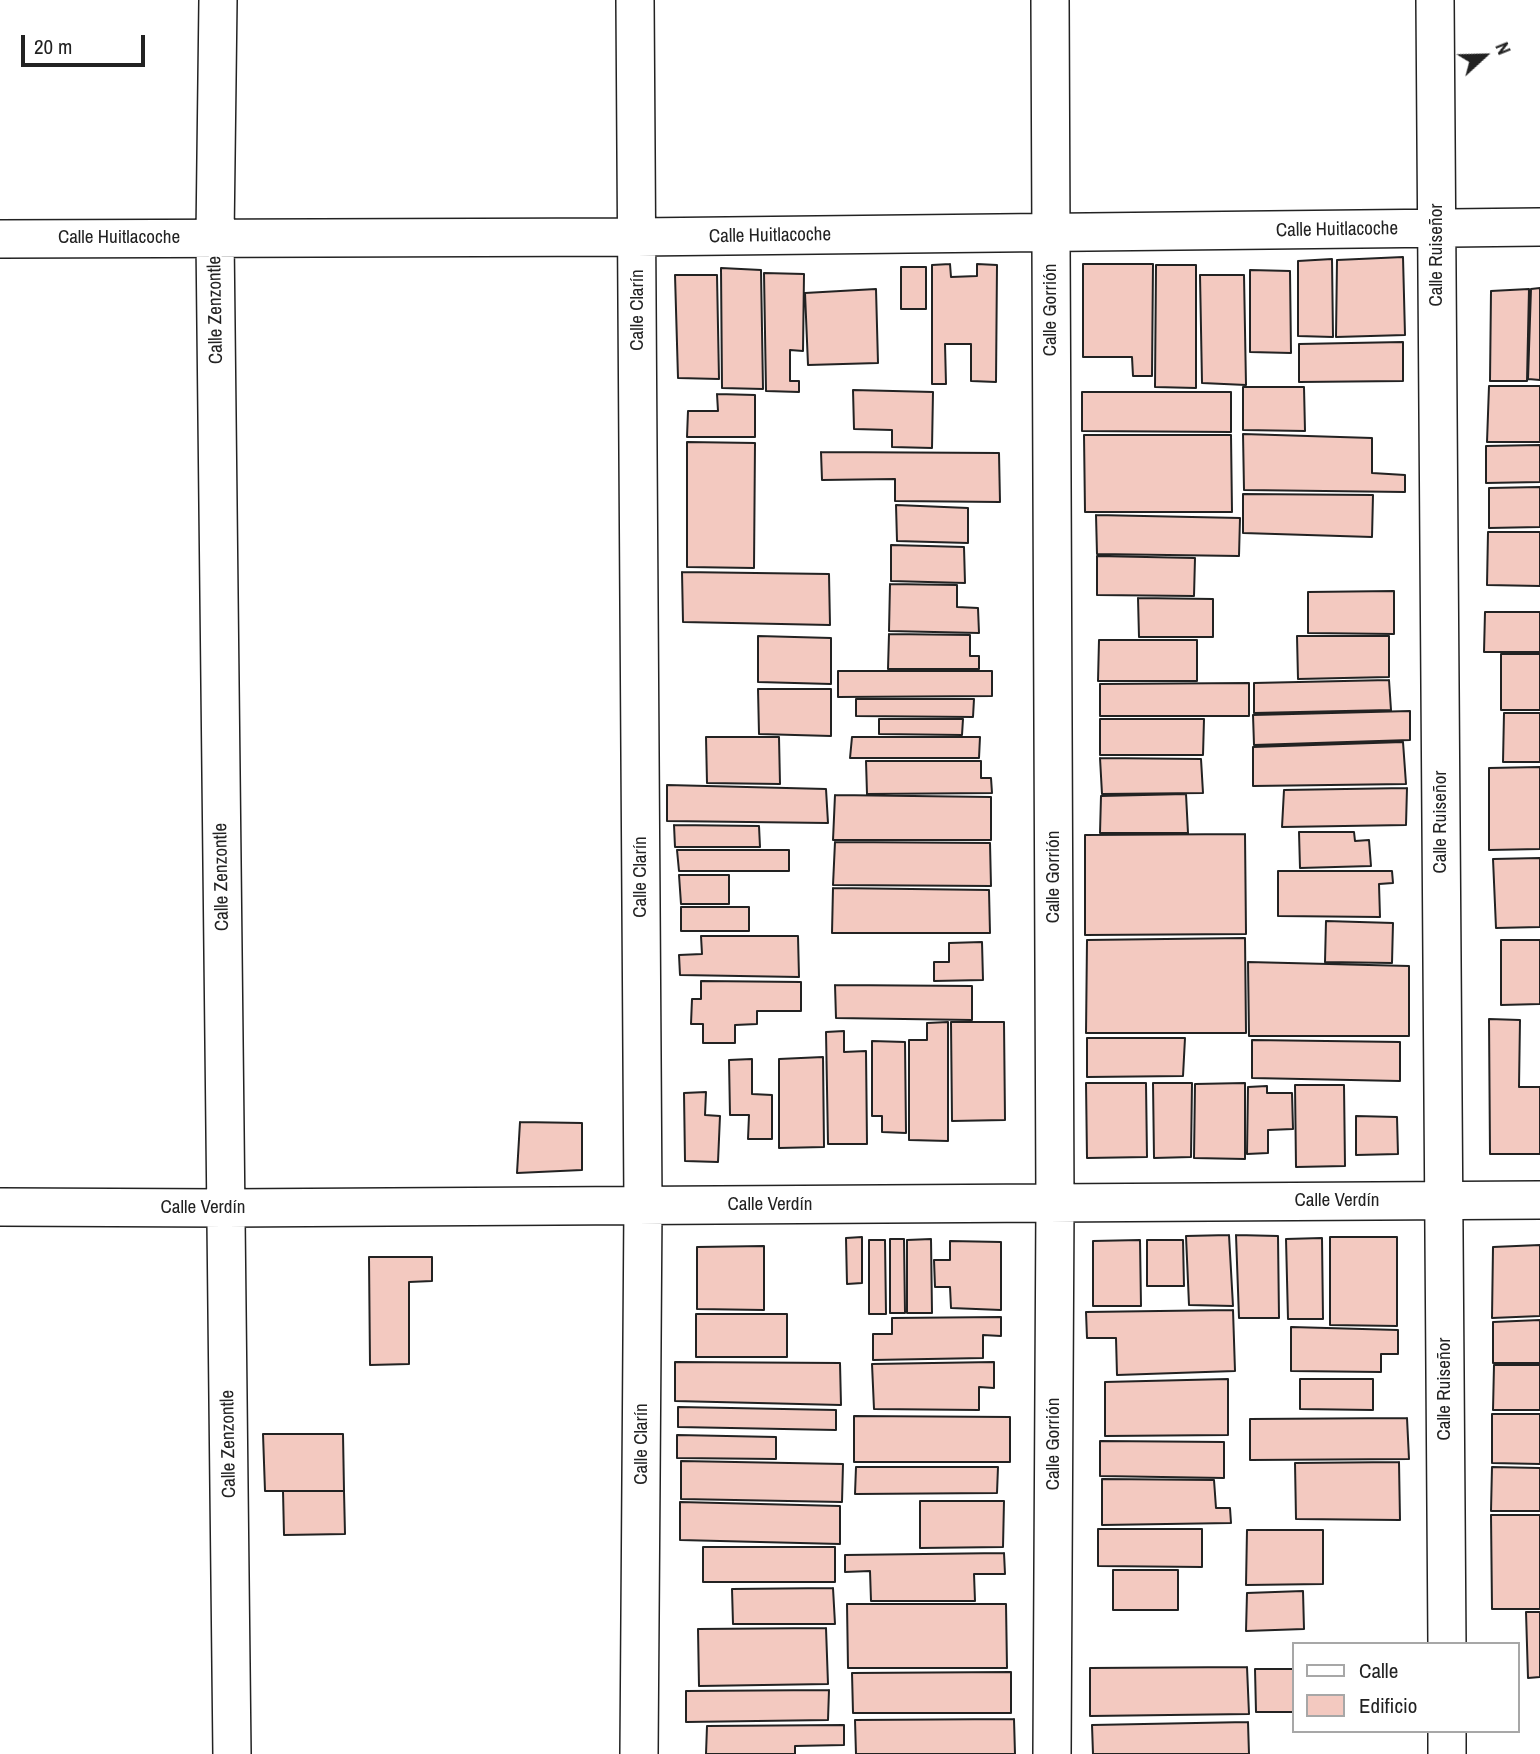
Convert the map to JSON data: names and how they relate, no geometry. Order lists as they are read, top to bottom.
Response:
{
  "streets": {
    "street": [
      "Calle Huitlacoche",
      "Calle Ruiseñor",
      "Calle Zenzontle",
      "Calle Clarín",
      "Calle Gorrión",
      "Calle Verdín"
    ]
  },
  "crossings": [
    ["Calle Huitlacoche", "Calle Ruiseñor"],
    ["Calle Huitlacoche", "Calle Zenzontle"],
    ["Calle Huitlacoche", "Calle Clarín"],
    ["Calle Huitlacoche", "Calle Gorrión"],
    ["Calle Ruiseñor", "Calle Verdín"],
    ["Calle Zenzontle", "Calle Verdín"],
    ["Calle Clarín", "Calle Verdín"],
    ["Calle Gorrión", "Calle Verdín"]
  ],
  "legend": ["Calle", "Edificio"],
  "scale_bar": "20 m",
  "north": "right"
}
